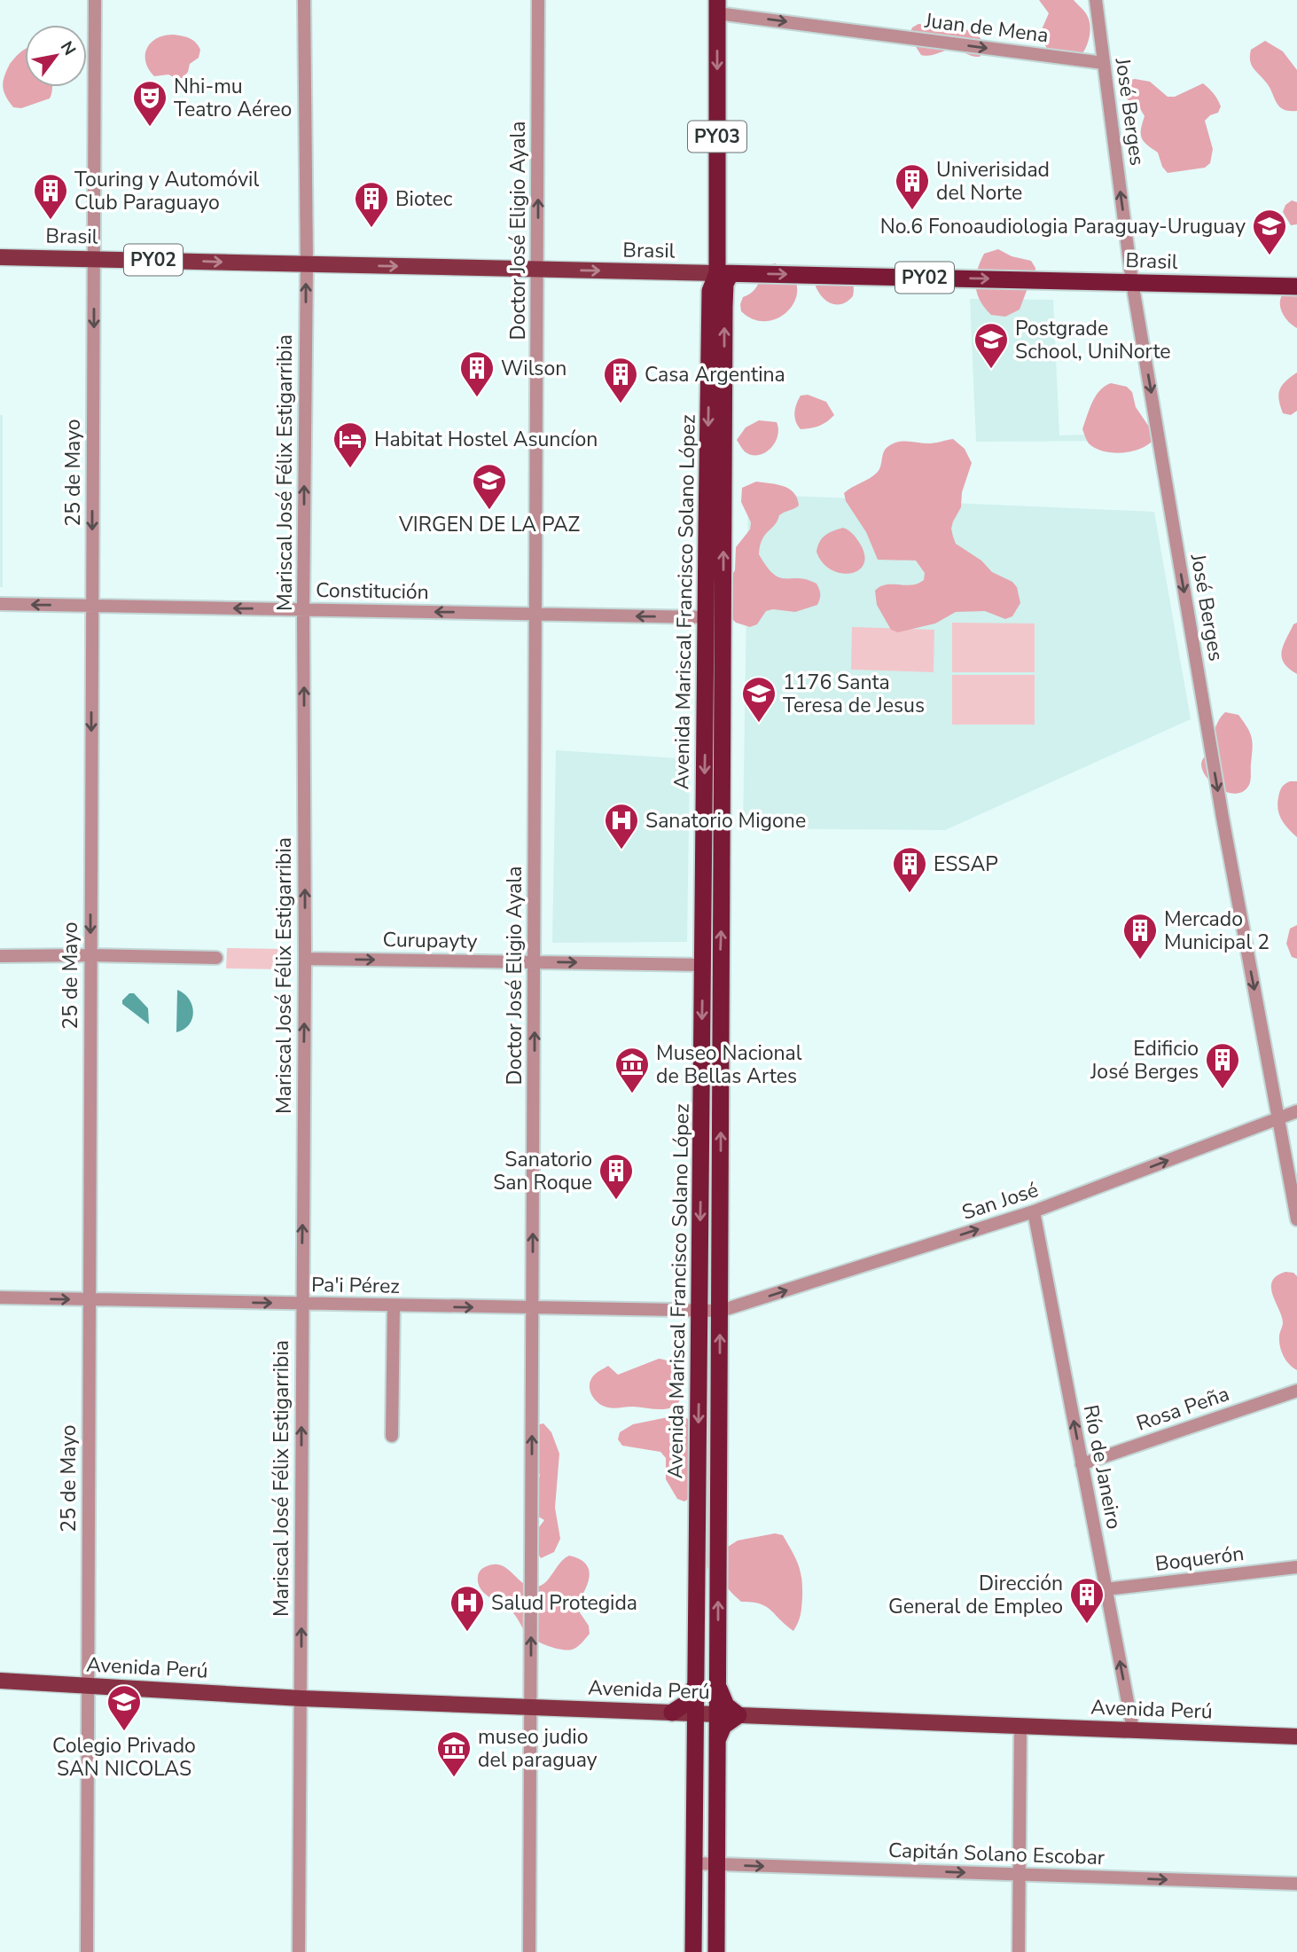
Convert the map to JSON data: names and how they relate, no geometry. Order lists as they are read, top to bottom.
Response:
{
  "streets": {
    "highway": [
      "PY03",
      "Brasil",
      "PY02",
      "Avenida Mariscal Francisco Solano López"
    ],
    "main road": ["Avenida Perú"],
    "street": [
      "Juan de Mena",
      "José Berges",
      "Doctor José Eligio Ayala",
      "25 de Mayo",
      "Mariscal José Félix Estigarribia",
      "Constitución",
      "Curupayty",
      "San José",
      "Pa'i Pérez",
      "Rosa Peña",
      "Río de Janeiro",
      "Boquerón",
      "Capitán Solano Escobar"
    ]
  },
  "crossings": [
    ["Juan de Mena", "José Berges"],
    ["Juan de Mena", "Avenida Mariscal Francisco Solano López"],
    ["José Berges", "Brasil"],
    ["José Berges", "San José"],
    ["Doctor José Eligio Ayala", "Brasil"],
    ["Doctor José Eligio Ayala", "Constitución"],
    ["Doctor José Eligio Ayala", "Curupayty"],
    ["Doctor José Eligio Ayala", "Pa'i Pérez"],
    ["Doctor José Eligio Ayala", "Avenida Perú"],
    ["Brasil", "25 de Mayo"],
    ["Brasil", "Mariscal José Félix Estigarribia"],
    ["Brasil", "Avenida Mariscal Francisco Solano López"],
    ["25 de Mayo", "Constitución"],
    ["25 de Mayo", "Pa'i Pérez"],
    ["25 de Mayo", "Avenida Perú"],
    ["Mariscal José Félix Estigarribia", "Constitución"],
    ["Mariscal José Félix Estigarribia", "Curupayty"],
    ["Mariscal José Félix Estigarribia", "Pa'i Pérez"],
    ["Mariscal José Félix Estigarribia", "Avenida Perú"],
    ["Constitución", "Avenida Mariscal Francisco Solano López"],
    ["Avenida Mariscal Francisco Solano López", "Curupayty"],
    ["Avenida Mariscal Francisco Solano López", "San José"],
    ["Avenida Mariscal Francisco Solano López", "Pa'i Pérez"],
    ["Avenida Mariscal Francisco Solano López", "Avenida Perú"],
    ["Avenida Mariscal Francisco Solano López", "Capitán Solano Escobar"],
    ["San José", "Pa'i Pérez"],
    ["San José", "Río de Janeiro"],
    ["Rosa Peña", "Río de Janeiro"],
    ["Río de Janeiro", "Boquerón"],
    ["Río de Janeiro", "Avenida Perú"]
  ],
  "one_way": [
    "Juan de Mena",
    "Doctor José Eligio Ayala",
    "Brasil",
    "25 de Mayo",
    "Mariscal José Félix Estigarribia",
    "Constitución",
    "Curupayty",
    "San José",
    "Pa'i Pérez",
    "Río de Janeiro",
    "Capitán Solano Escobar"
  ],
  "places": {
    "theatre": ["Nhi-mu Teatro Aéreo"],
    "building": [
      "Univerisidad del Norte",
      "Touring y Automóvil Club Paraguayo",
      "Biotec",
      "Wilson",
      "Casa Argentina",
      "ESSAP",
      "Mercado Municipal 2",
      "Edificio José Berges",
      "Sanatorio San Roque",
      "Dirección General de Empleo"
    ],
    "school or university": [
      "No.6 Fonoaudiologia Paraguay-Uruguay",
      "Postgrade School, UniNorte",
      "VIRGEN DE LA PAZ",
      "1176 Santa Teresa de Jesus",
      "Colegio Privado SAN NICOLAS"
    ],
    "hotel": ["Habitat Hostel Asuncíon"],
    "hospital": ["Sanatorio Migone", "Salud Protegida"],
    "museum": ["Museo Nacional de Bellas Artes", "museo judio del paraguay"]
  },
  "north": "top right"
}
